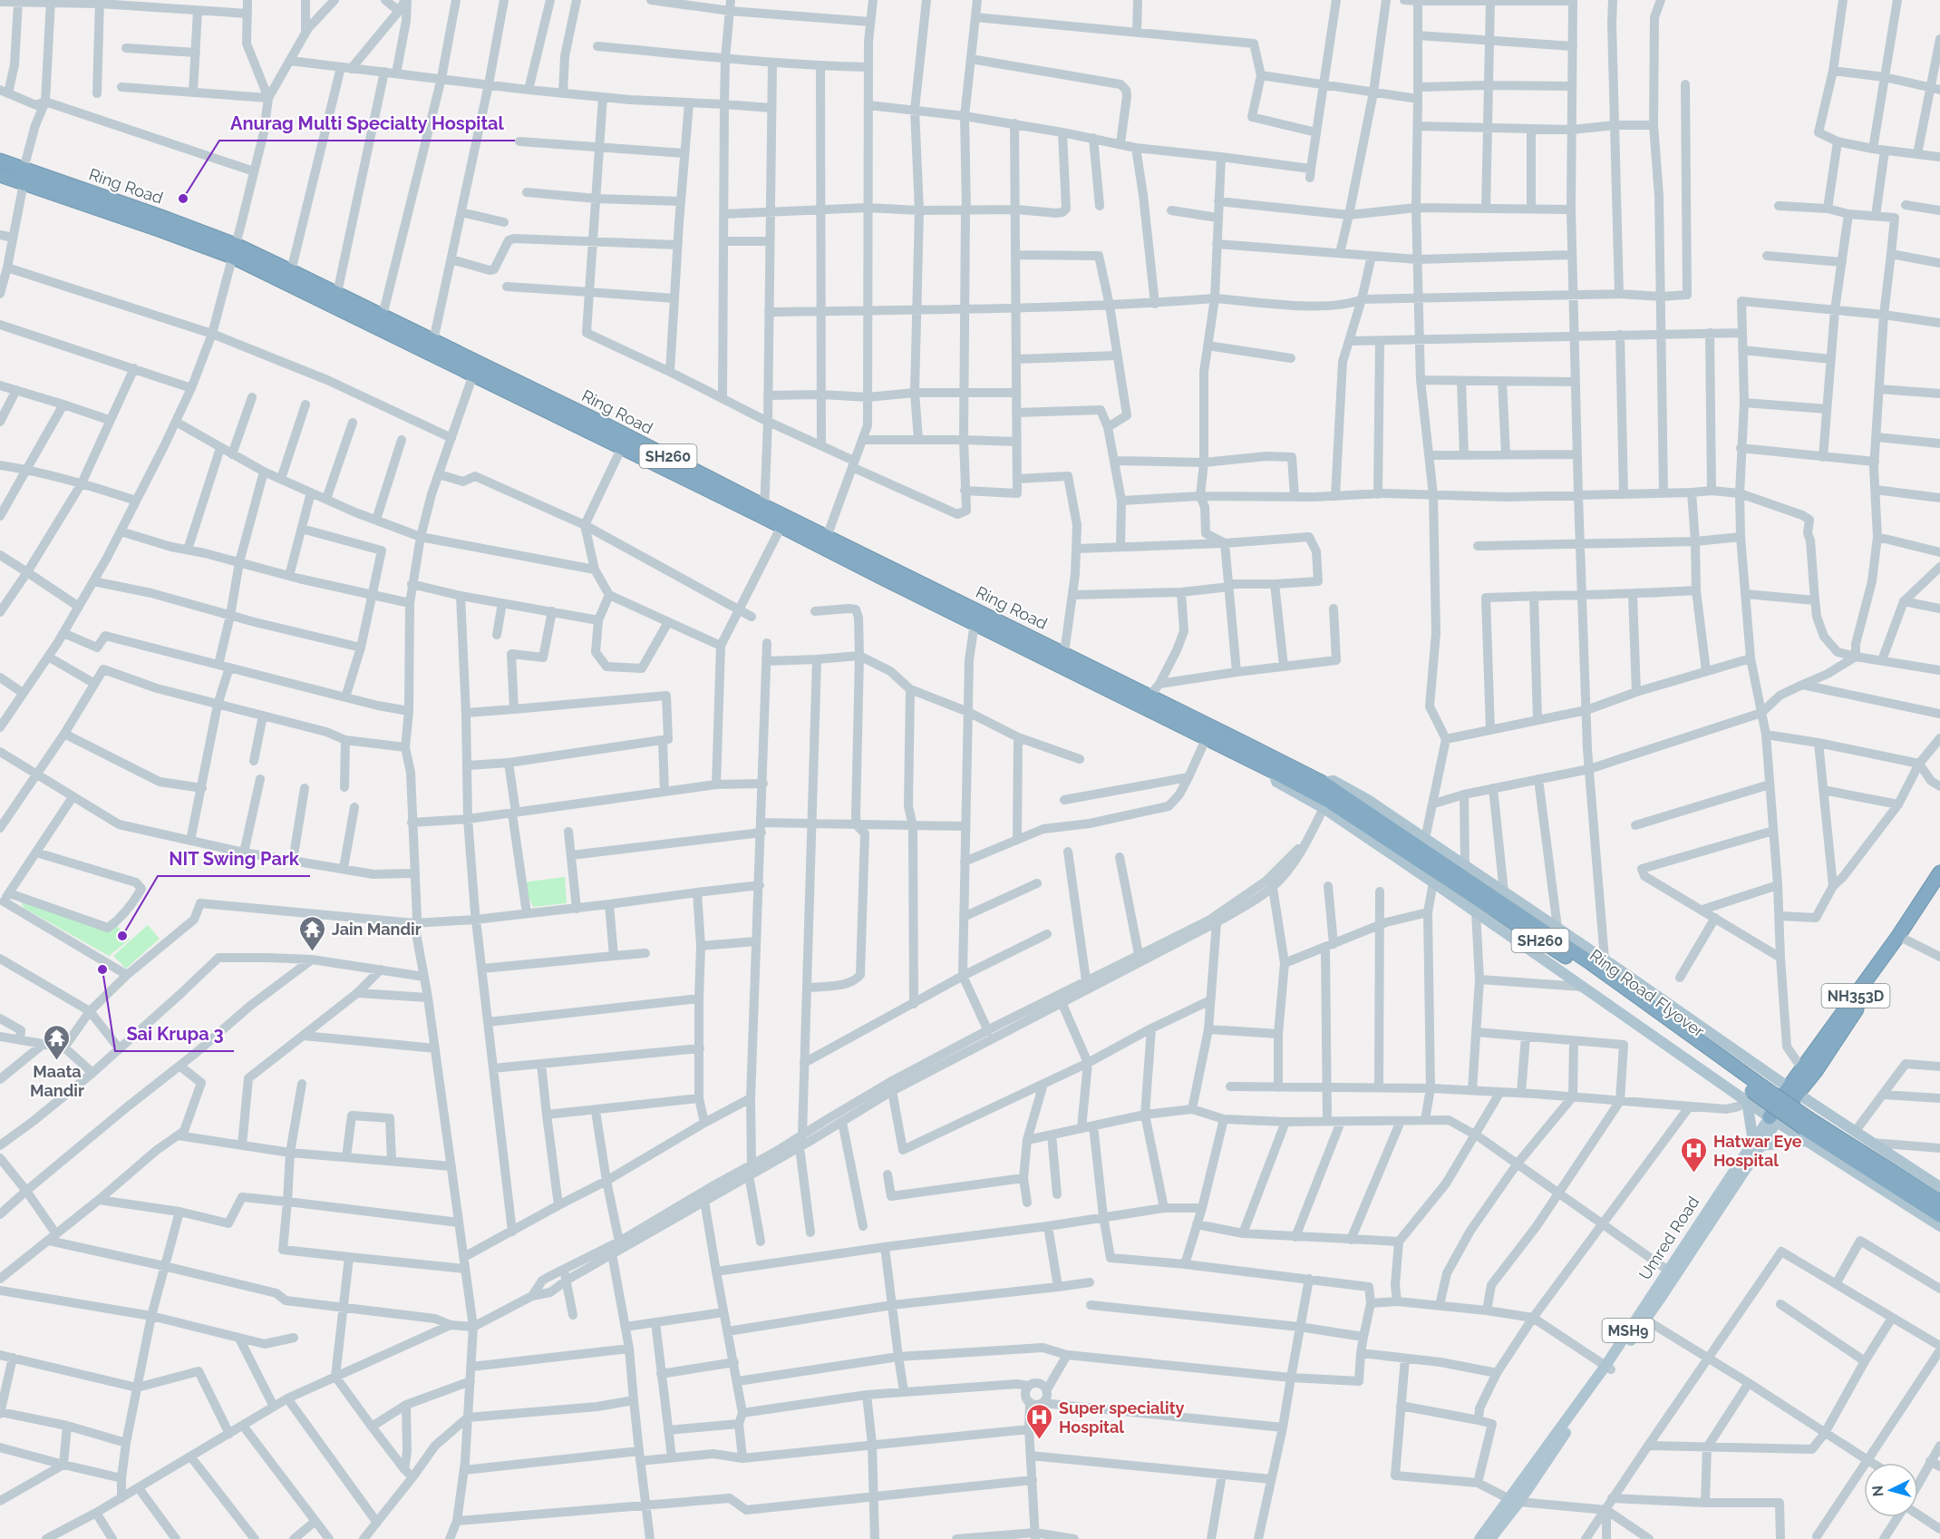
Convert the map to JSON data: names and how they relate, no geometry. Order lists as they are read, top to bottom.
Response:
{
  "streets": {
    "highway": [
      "Ring Road",
      "SH260",
      "Ring Road Flyover",
      "NH353D"
    ],
    "main road": ["Umred Road", "MSH9"]
  },
  "crossings": [
    ["Ring Road", "Ring Road Flyover"],
    ["NH353D", "Umred Road"]
  ],
  "places": {
    "other": ["Anurag Multi Specialty Hospital", "NIT Swing Park", "Sai Krupa 3"],
    "temple": ["Jain Mandir", "Maata Mandir"],
    "hospital": ["Hatwar Eye Hospital", "Super speciality Hospital"]
  },
  "north": "left"
}
